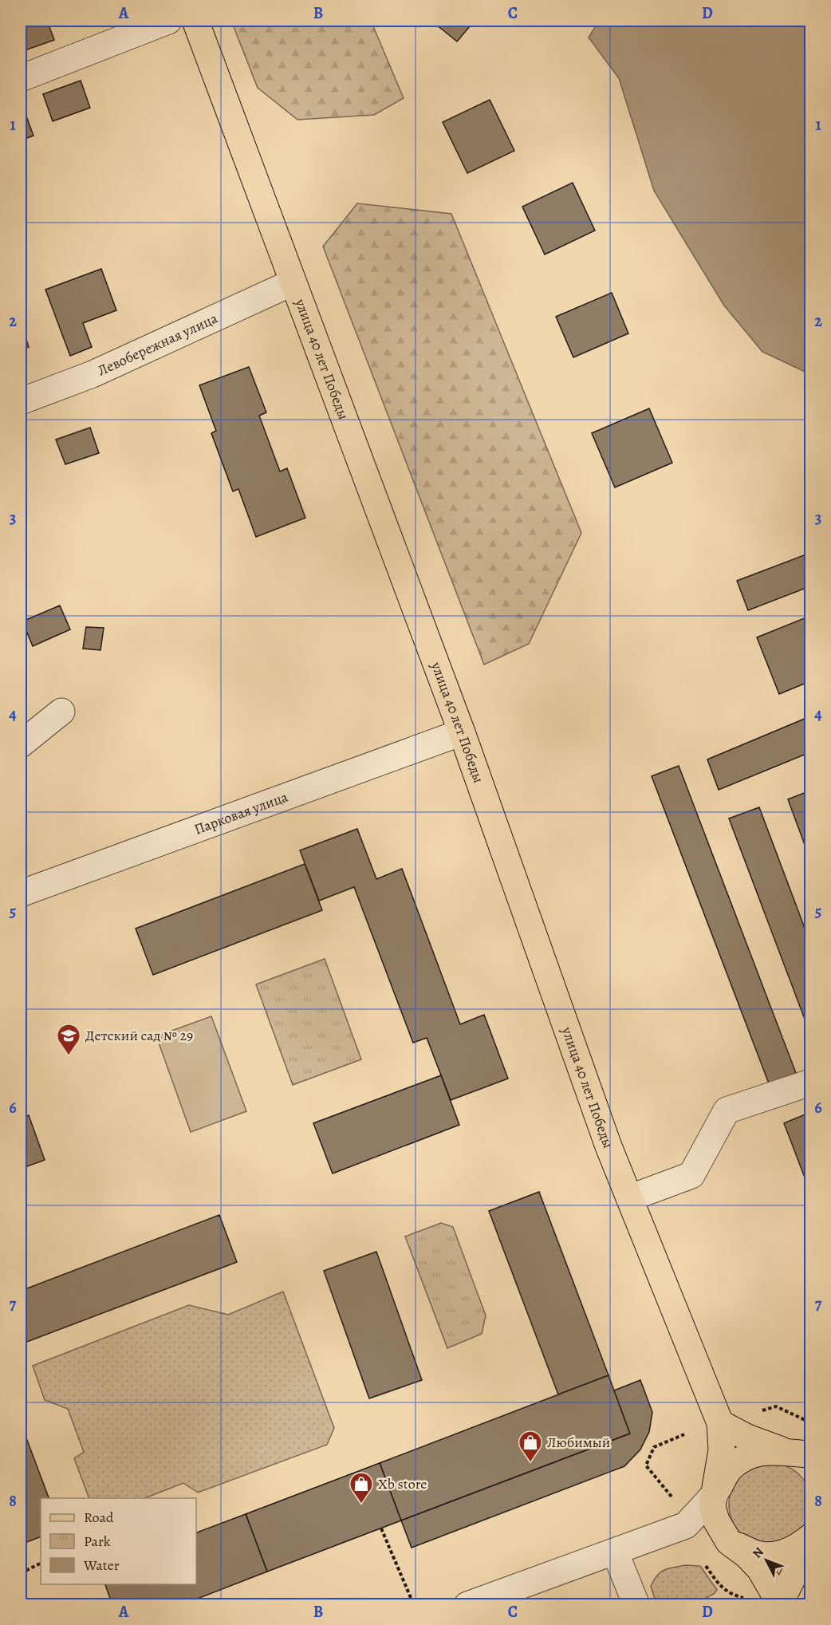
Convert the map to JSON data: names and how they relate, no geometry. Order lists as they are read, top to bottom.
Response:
{
  "streets": {
    "main road": ["улица 40 лет Победы"],
    "street": ["Левобережная улица", "Парковая улица"]
  },
  "crossings": [
    ["Левобережная улица", "улица 40 лет Победы"],
    ["улица 40 лет Победы", "Парковая улица"]
  ],
  "places": {
    "school or university": ["Детский сад № 29"],
    "shop": ["Любимый", "Xb store"]
  },
  "legend": ["Road", "Park", "Water"],
  "north": "top left",
  "grid": {
    "columns": [
      "A",
      "B",
      "C",
      "D"
    ],
    "rows": [
      "1",
      "2",
      "3",
      "4",
      "5",
      "6",
      "7",
      "8"
    ]
  }
}
